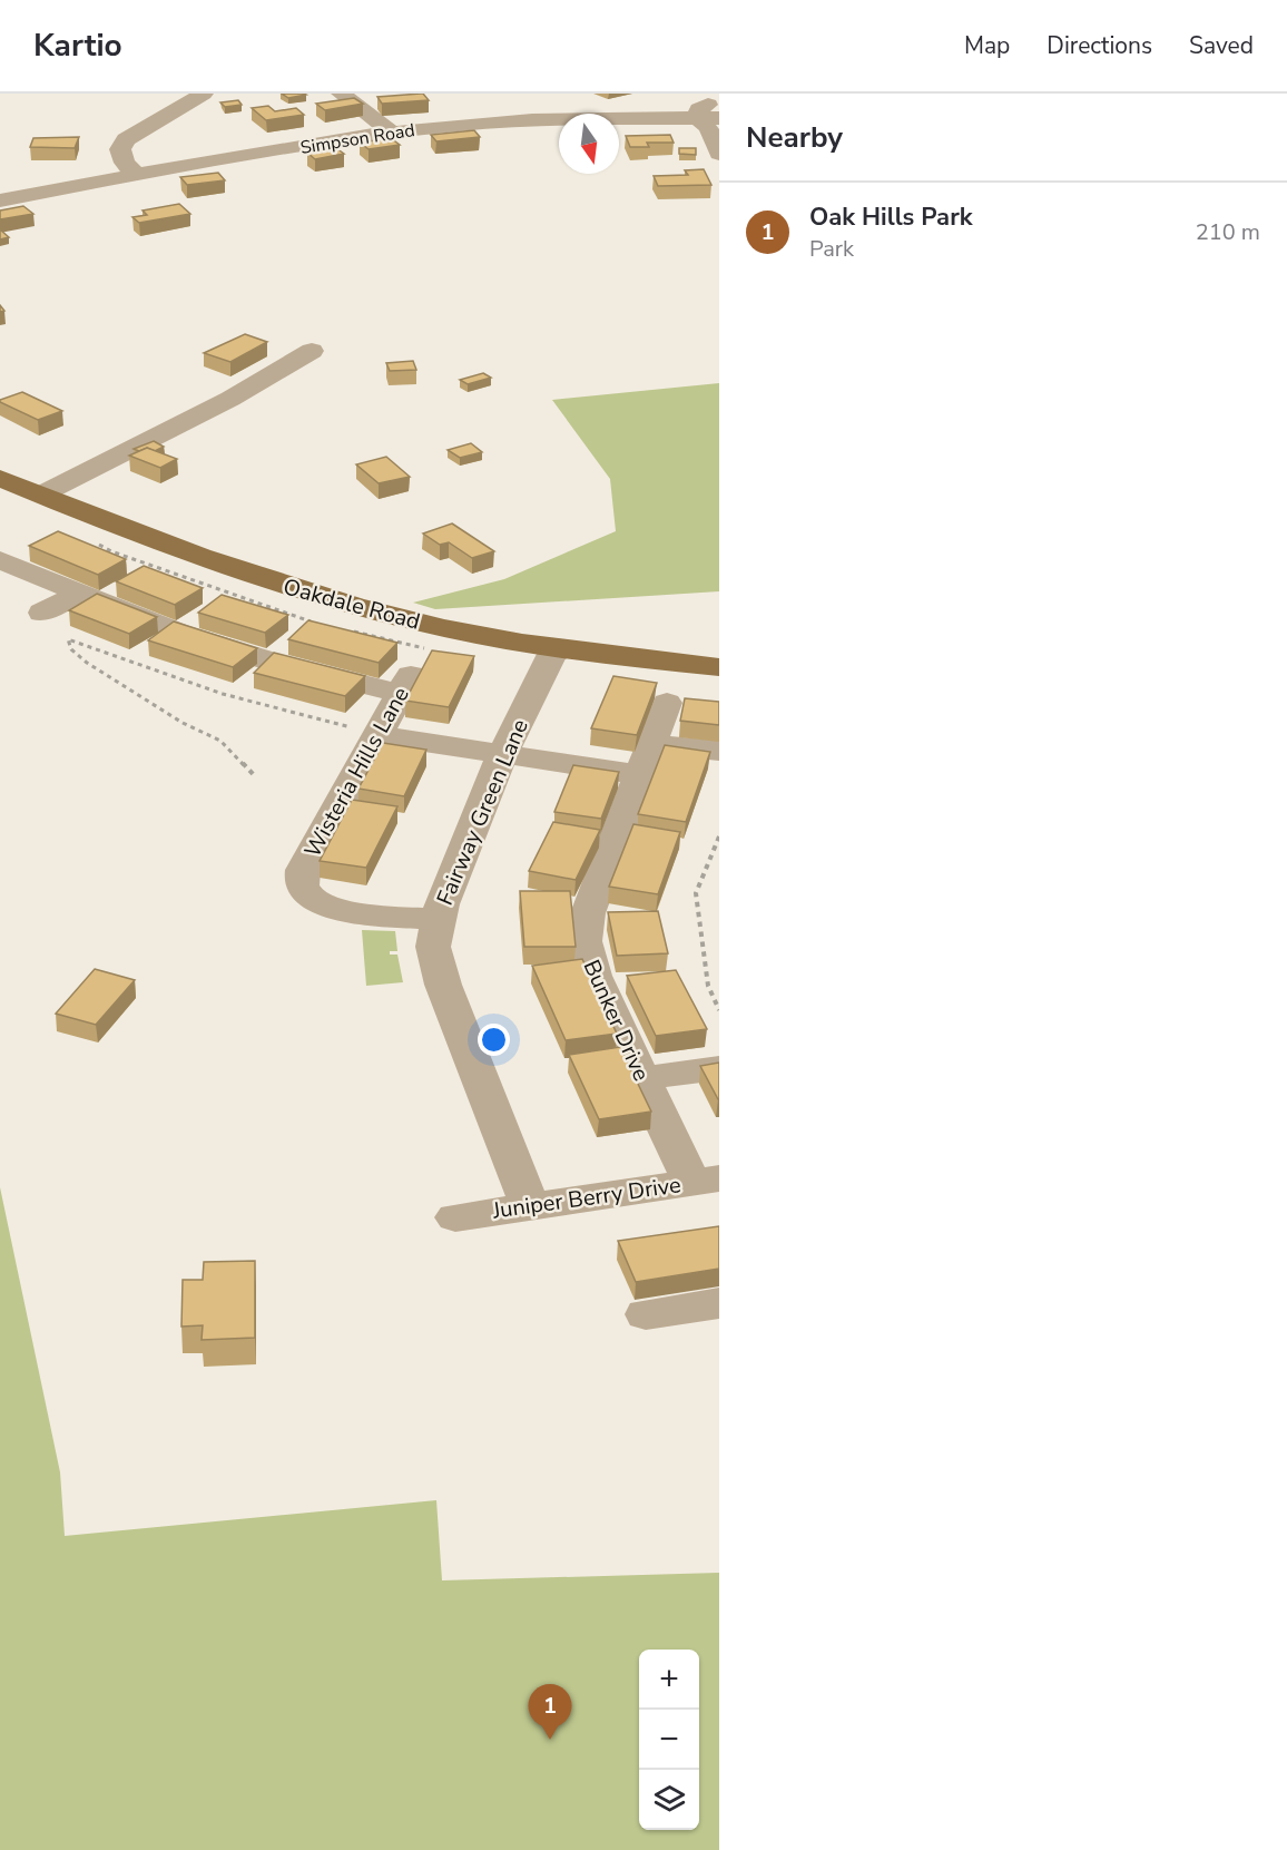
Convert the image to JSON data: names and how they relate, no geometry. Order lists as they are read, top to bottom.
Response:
{
  "streets": {
    "main road": ["Oakdale Road"],
    "street": [
      "Simpson Road",
      "Wisteria Hills Lane",
      "Fairway Green Lane",
      "Bunker Drive",
      "Juniper Berry Drive"
    ]
  },
  "crossings": [
    ["Oakdale Road", "Fairway Green Lane"],
    ["Wisteria Hills Lane", "Fairway Green Lane"],
    ["Fairway Green Lane", "Juniper Berry Drive"],
    ["Bunker Drive", "Juniper Berry Drive"]
  ],
  "north": "bottom",
  "page": {
    "header": "Kartio",
    "nav": ["Map", "Directions", "Saved"],
    "heading": "Nearby",
    "list": [
      {
        "mark": "1",
        "name": "Oak Hills Park",
        "note": "Park",
        "value": "210 m"
      }
    ],
    "map_buttons": ["+", "−"],
    "pins": "1"
  }
}
